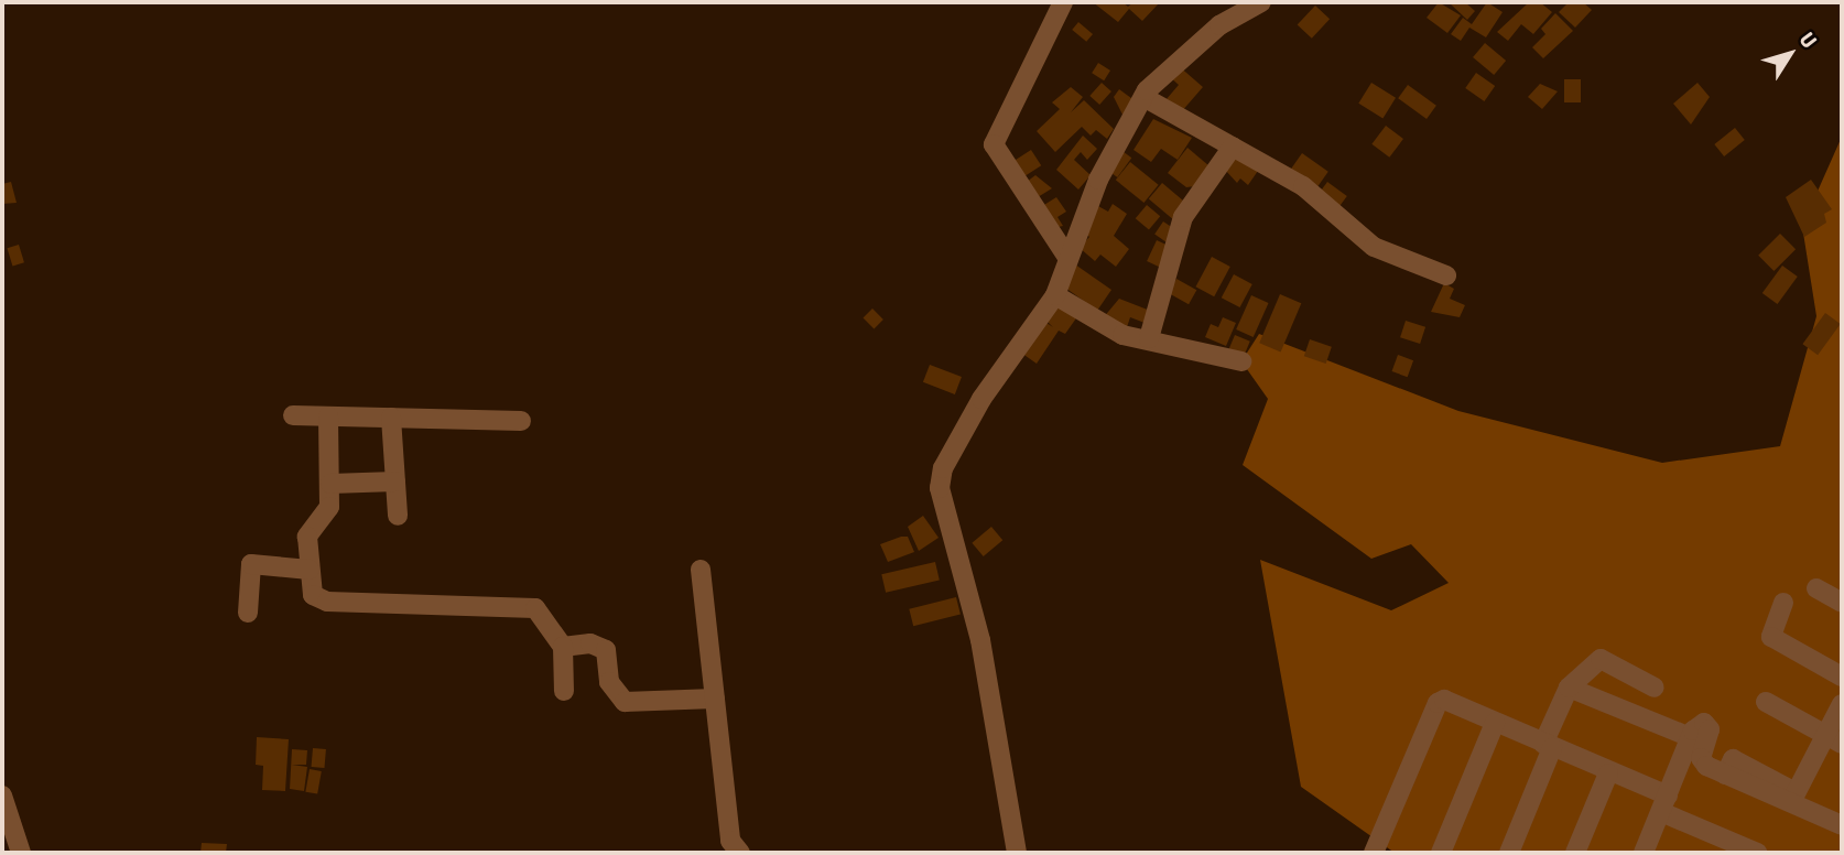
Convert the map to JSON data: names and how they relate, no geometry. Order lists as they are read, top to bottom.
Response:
{
  "north": "top right"
}
